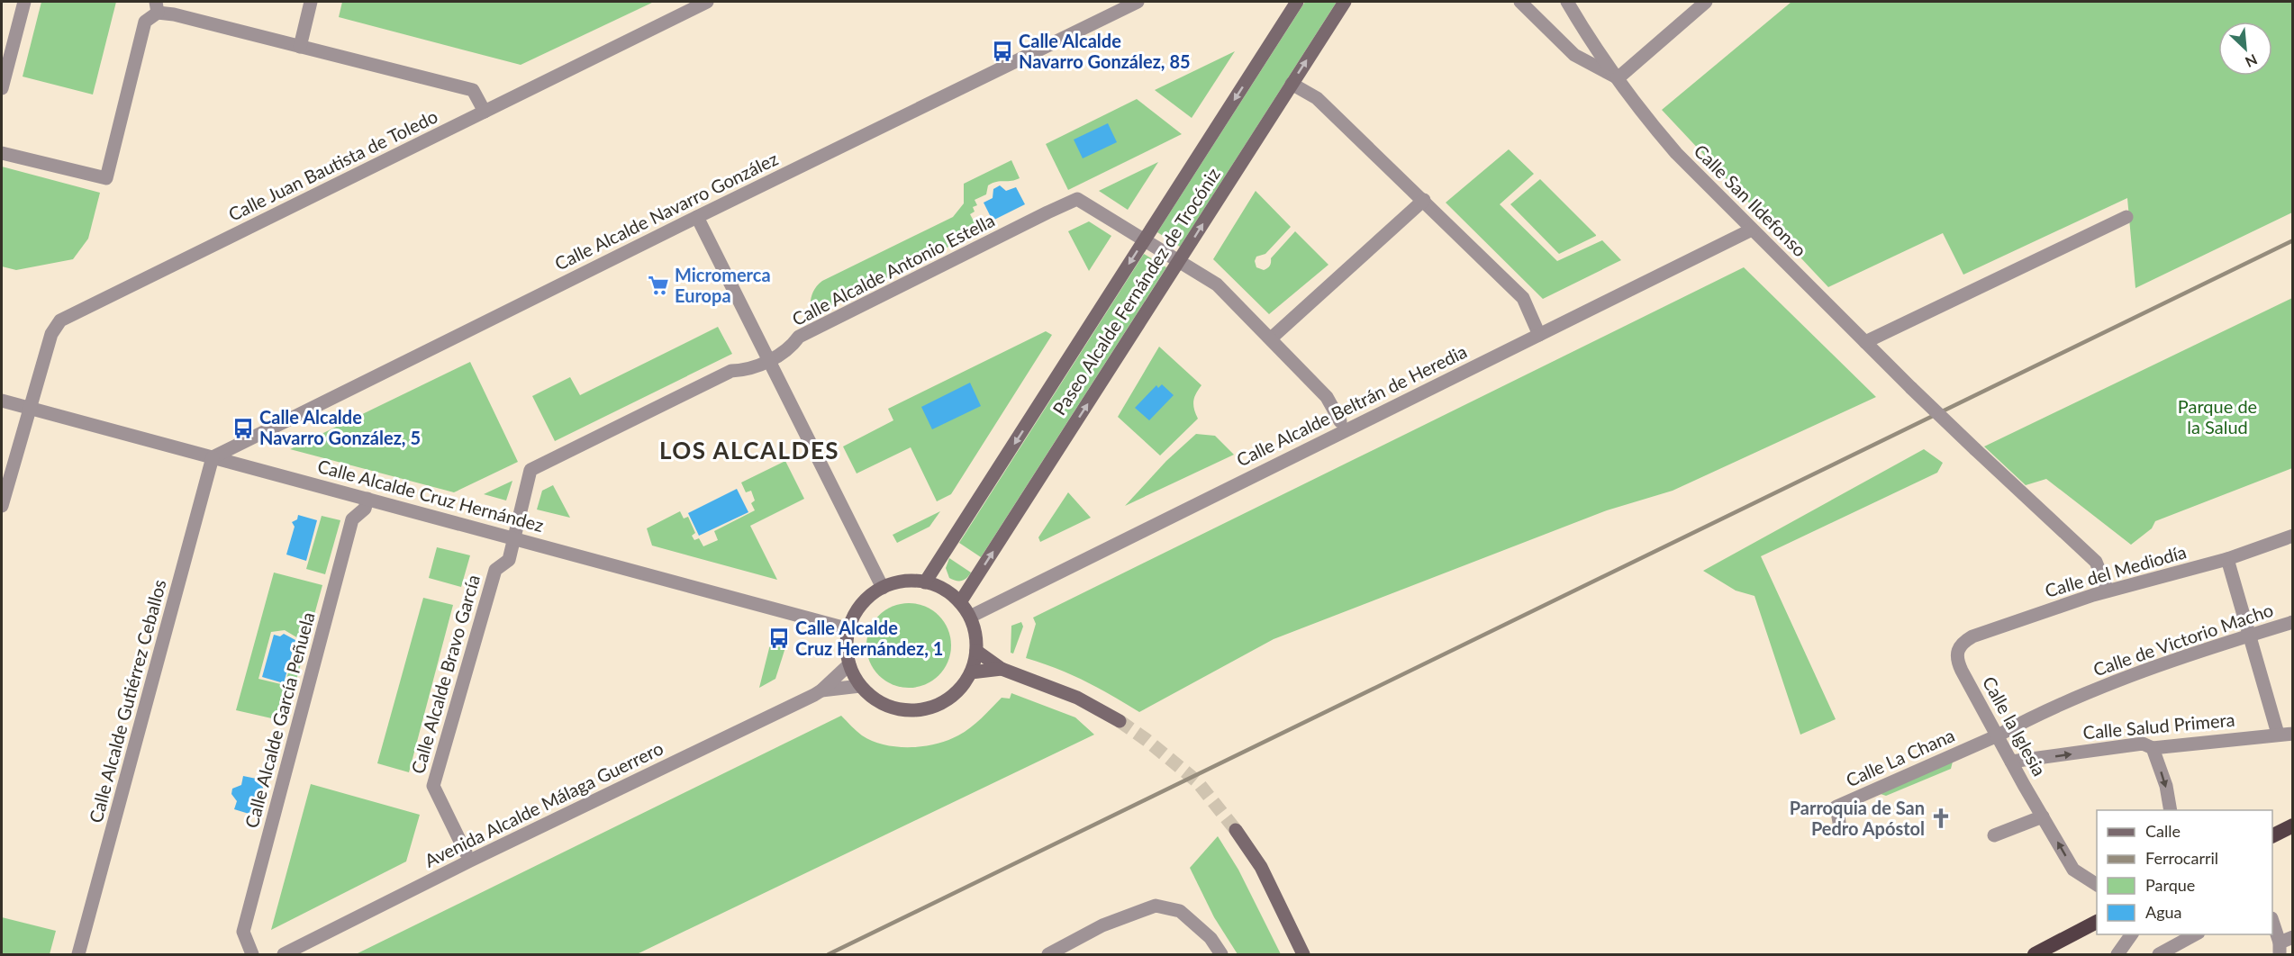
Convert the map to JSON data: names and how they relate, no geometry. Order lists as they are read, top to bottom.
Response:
{
  "streets": {
    "main road": ["Paseo Alcalde Fernández de Trocóniz"],
    "street": [
      "Calle Juan Bautista de Toledo",
      "Calle San Ildefonso",
      "Calle Alcalde Navarro González",
      "Calle Alcalde Antonio Estella",
      "Calle Alcalde Beltrán de Heredia",
      "Calle Alcalde Cruz Hernández",
      "Calle del Mediodía",
      "Calle de Victorio Macho",
      "Calle Alcalde Bravo García",
      "Calle Alcalde Gutiérrez Ceballos",
      "Calle Alcalde García Peñuela",
      "Calle la Iglesia",
      "Calle Salud Primera",
      "Calle La Chana",
      "Avenida Alcalde Málaga Guerrero"
    ]
  },
  "crossings": [
    ["Calle Juan Bautista de Toledo", "Calle Alcalde Cruz Hernández"],
    ["Calle San Ildefonso", "Calle Alcalde Beltrán de Heredia"],
    ["Calle San Ildefonso", "Calle del Mediodía"],
    ["Calle Alcalde Navarro González", "Calle Alcalde Cruz Hernández"],
    ["Calle Alcalde Navarro González", "Calle Alcalde Gutiérrez Ceballos"],
    ["Calle Alcalde Antonio Estella", "Paseo Alcalde Fernández de Trocóniz"],
    ["Calle Alcalde Antonio Estella", "Calle Alcalde Cruz Hernández"],
    ["Calle Alcalde Antonio Estella", "Calle Alcalde Bravo García"],
    ["Paseo Alcalde Fernández de Trocóniz", "Calle Alcalde Beltrán de Heredia"],
    ["Paseo Alcalde Fernández de Trocóniz", "Calle Alcalde Cruz Hernández"],
    ["Paseo Alcalde Fernández de Trocóniz", "Avenida Alcalde Málaga Guerrero"],
    ["Calle Alcalde Beltrán de Heredia", "Calle Alcalde Cruz Hernández"],
    ["Calle Alcalde Beltrán de Heredia", "Avenida Alcalde Málaga Guerrero"],
    ["Calle Alcalde Cruz Hernández", "Calle Alcalde Bravo García"],
    ["Calle Alcalde Cruz Hernández", "Calle Alcalde Gutiérrez Ceballos"],
    ["Calle Alcalde Cruz Hernández", "Calle Alcalde García Peñuela"],
    ["Calle Alcalde Cruz Hernández", "Avenida Alcalde Málaga Guerrero"],
    ["Calle del Mediodía", "Calle la Iglesia"],
    ["Calle de Victorio Macho", "Calle la Iglesia"],
    ["Calle de Victorio Macho", "Calle La Chana"],
    ["Calle la Iglesia", "Calle Salud Primera"],
    ["Calle la Iglesia", "Calle La Chana"]
  ],
  "one_way": ["Calle Salud Primera"],
  "districts": ["LOS ALCALDES"],
  "parks": ["Parque de la Salud"],
  "places": {
    "bus stop": ["Calle Alcalde Navarro González, 85", "Calle Alcalde Navarro González, 5", "Calle Alcalde Cruz Hernández, 1"],
    "supermarket": ["Micromerca Europa"],
    "church": ["Parroquia de San Pedro Apóstol"]
  },
  "legend": [
    "Calle",
    "Ferrocarril",
    "Parque",
    "Agua"
  ],
  "north": "bottom right"
}
